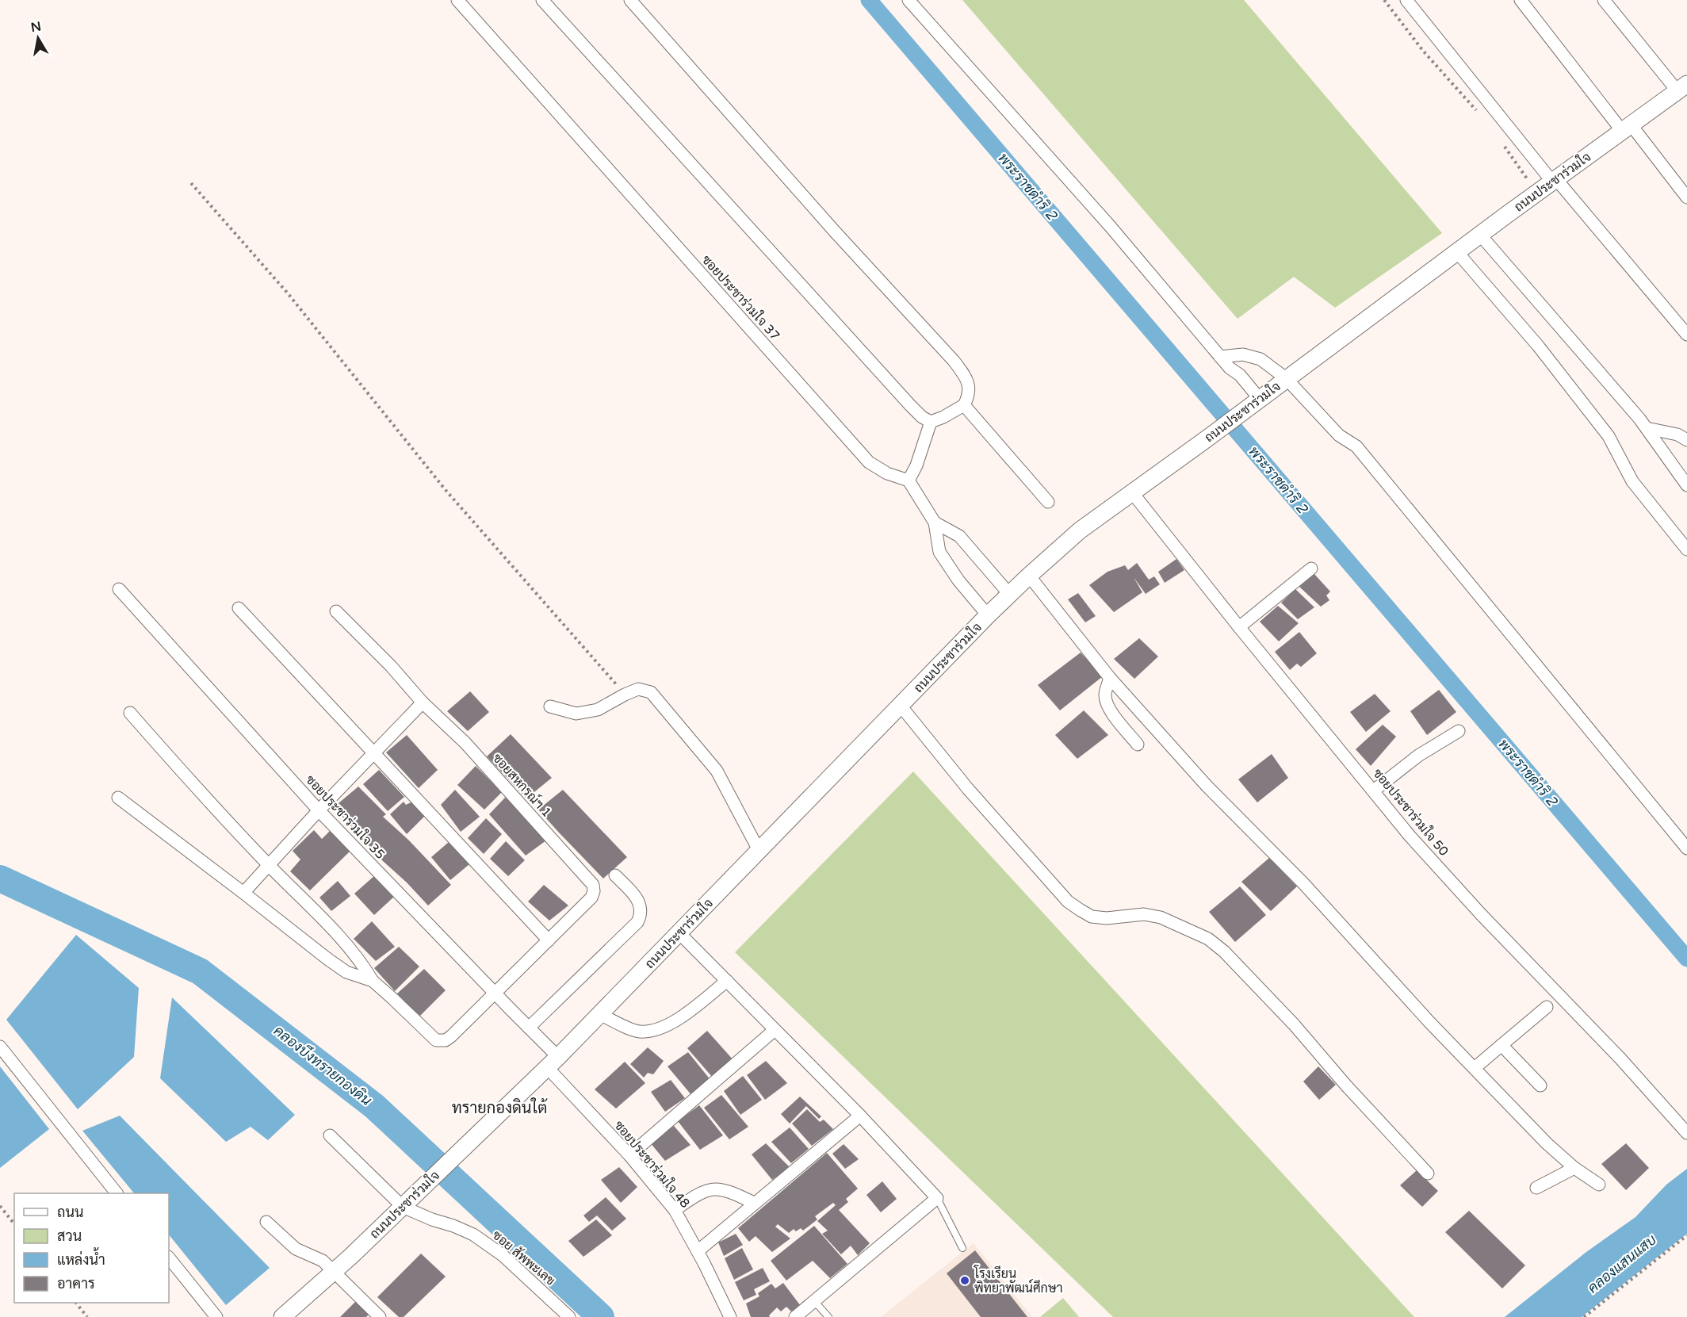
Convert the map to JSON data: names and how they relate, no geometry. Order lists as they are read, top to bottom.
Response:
{
  "streets": {
    "main road": ["ถนนประชาร่วมใจ"],
    "street": [
      "ซอยประชาร่วมใจ 37",
      "ซอยสหกรณ์ฯ 1",
      "ซอยประชาร่วมใจ 50",
      "ซอยประชาร่วมใจ 35",
      "ซอยประชาร่วมใจ 48",
      "ซอย สัพพะเลข"
    ]
  },
  "crossings": [
    ["ถนนประชาร่วมใจ", "ซอยประชาร่วมใจ 50"],
    ["ถนนประชาร่วมใจ", "ซอยประชาร่วมใจ 35"],
    ["ถนนประชาร่วมใจ", "ซอยประชาร่วมใจ 48"],
    ["ถนนประชาร่วมใจ", "ซอย สัพพะเลข"],
    ["ซอยประชาร่วมใจ 35", "ซอยประชาร่วมใจ 48"]
  ],
  "districts": ["ทรายกองดินใต้"],
  "water": ["พระราชดำริ 2", "คลองบึงทรายกองดิน", "คลองแสนแสบ"],
  "places": ["โรงเรียน พิทยาพัฒน์ศึกษา"],
  "legend": [
    "ถนน",
    "สวน",
    "แหล่งน้ำ",
    "อาคาร"
  ],
  "north": "top"
}
